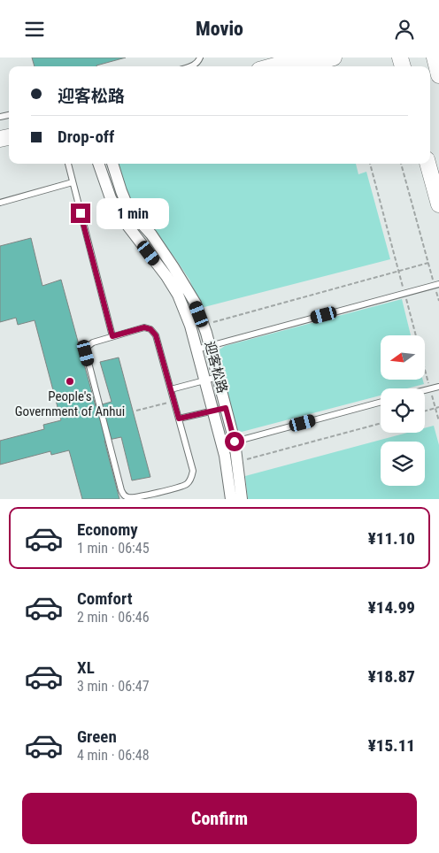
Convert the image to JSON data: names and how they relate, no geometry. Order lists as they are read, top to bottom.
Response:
{
  "streets": {
    "street": ["迎客松路"]
  },
  "places": ["People's Government of Anhui"],
  "north": "left",
  "page": {
    "header": "Movio",
    "banner": ["迎客松路", "Drop-off"],
    "bubble": "1 min",
    "list": [
      {
        "name": "Economy",
        "note": "1 min · 06:45",
        "value": "¥11.10"
      },
      {
        "name": "Comfort",
        "note": "2 min · 06:46",
        "value": "¥14.99"
      },
      {
        "name": "XL",
        "note": "3 min · 06:47",
        "value": "¥18.87"
      },
      {
        "name": "Green",
        "note": "4 min · 06:48",
        "value": "¥15.11"
      }
    ],
    "buttons": "Confirm"
  }
}
